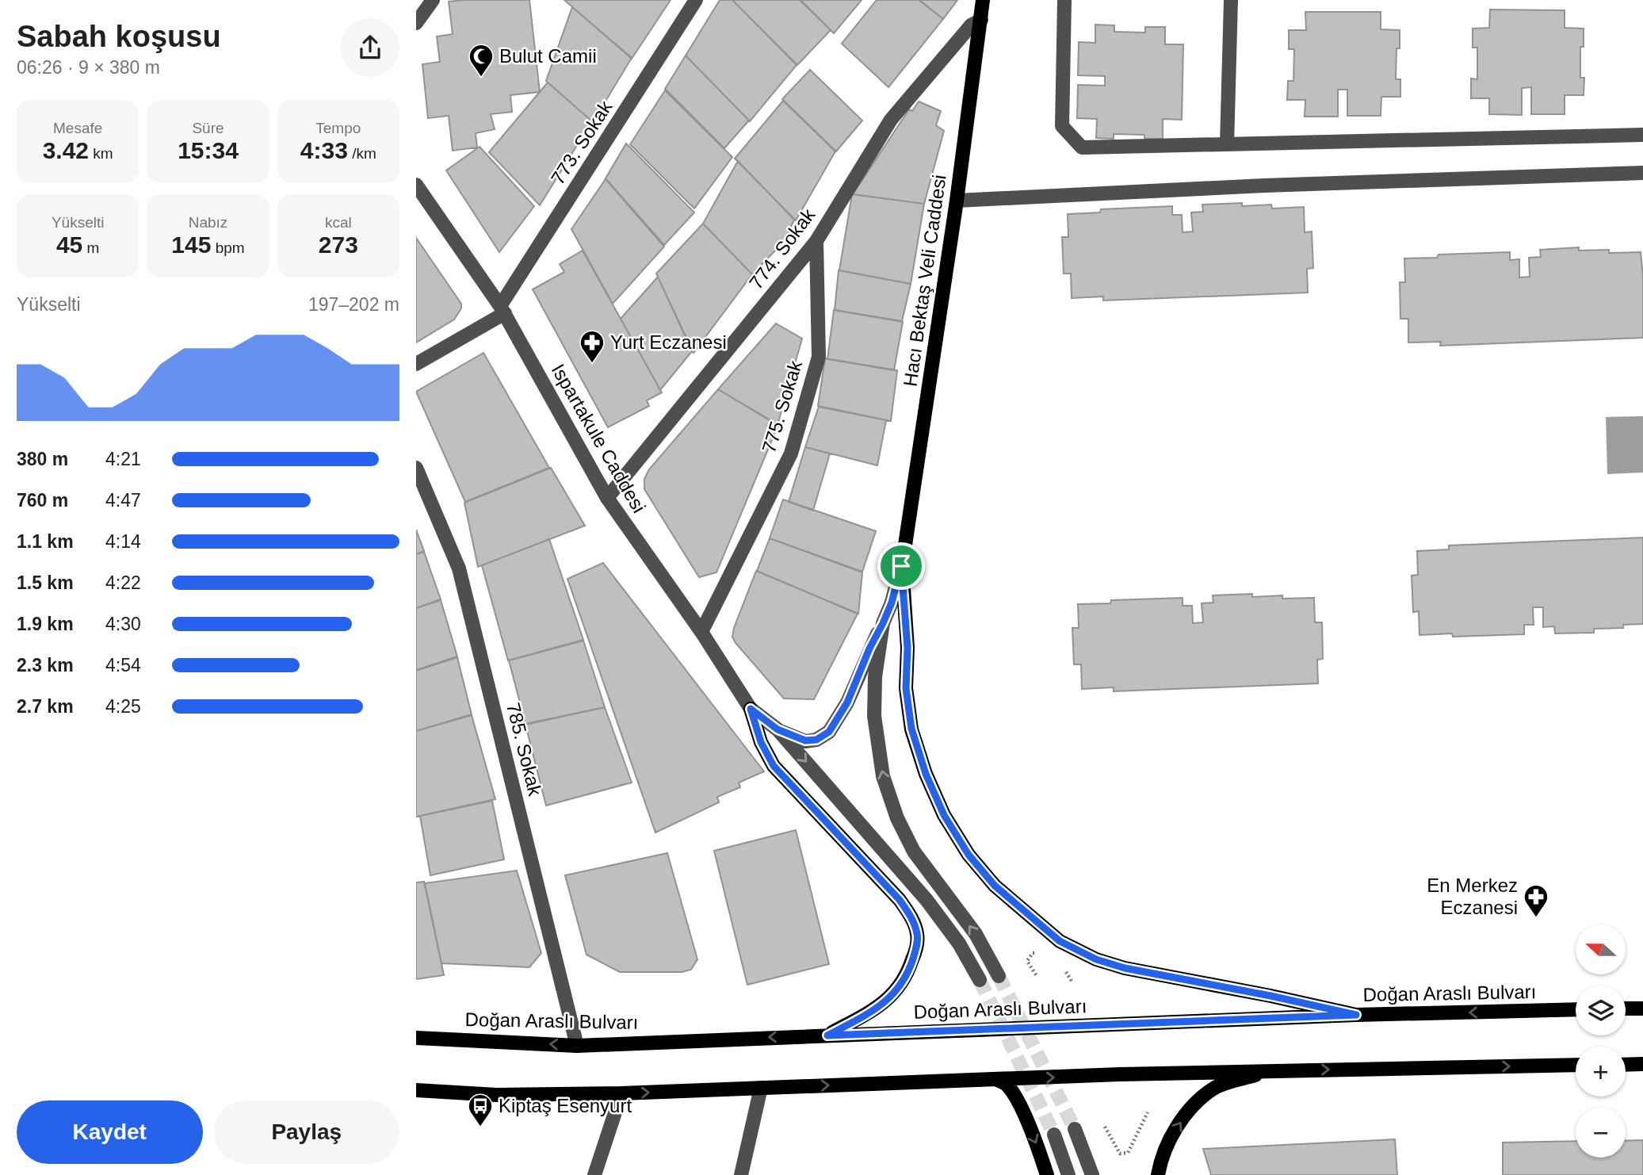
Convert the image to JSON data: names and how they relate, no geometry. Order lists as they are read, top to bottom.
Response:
{
  "streets": {
    "main road": ["Hacı Bektaş Veli Caddesi", "Doğan Araslı Bulvarı"],
    "street": [
      "773. Sokak",
      "774. Sokak",
      "775. Sokak",
      "Ispartakule Caddesi",
      "785. Sokak"
    ]
  },
  "crossings": [
    ["773. Sokak", "Ispartakule Caddesi"],
    ["774. Sokak", "Hacı Bektaş Veli Caddesi"],
    ["774. Sokak", "775. Sokak"],
    ["774. Sokak", "Ispartakule Caddesi"],
    ["Hacı Bektaş Veli Caddesi", "Doğan Araslı Bulvarı"],
    ["775. Sokak", "Ispartakule Caddesi"],
    ["785. Sokak", "Doğan Araslı Bulvarı"]
  ],
  "places": {
    "mosque": ["Bulut Camii"],
    "pharmacy": ["Yurt Eczanesi", "En Merkez Eczanesi"],
    "bus stop": ["Kiptaş Esenyurt"]
  },
  "north": "left",
  "page": {
    "heading": ["Sabah koşusu", "06:26 · 9 × 380 m"],
    "stats": [
      ["Mesafe", "3.42 km"],
      ["Süre", "15:34"],
      ["Tempo", "4:33 /km"],
      ["Yükselti", "45 m"],
      ["Nabız", "145 bpm"],
      ["kcal", "273"]
    ],
    "chart": ["Yükselti", "197–202 m"],
    "list": [
      {
        "name": "380 m",
        "note": "4:21"
      },
      {
        "name": "760 m",
        "note": "4:47"
      },
      {
        "name": "1.1 km",
        "note": "4:14"
      },
      {
        "name": "1.5 km",
        "note": "4:22"
      },
      {
        "name": "1.9 km",
        "note": "4:30"
      },
      {
        "name": "2.3 km",
        "note": "4:54"
      },
      {
        "name": "2.7 km",
        "note": "4:25"
      }
    ],
    "map_buttons": ["+", "−"],
    "buttons": ["Kaydet", "Paylaş"]
  }
}
